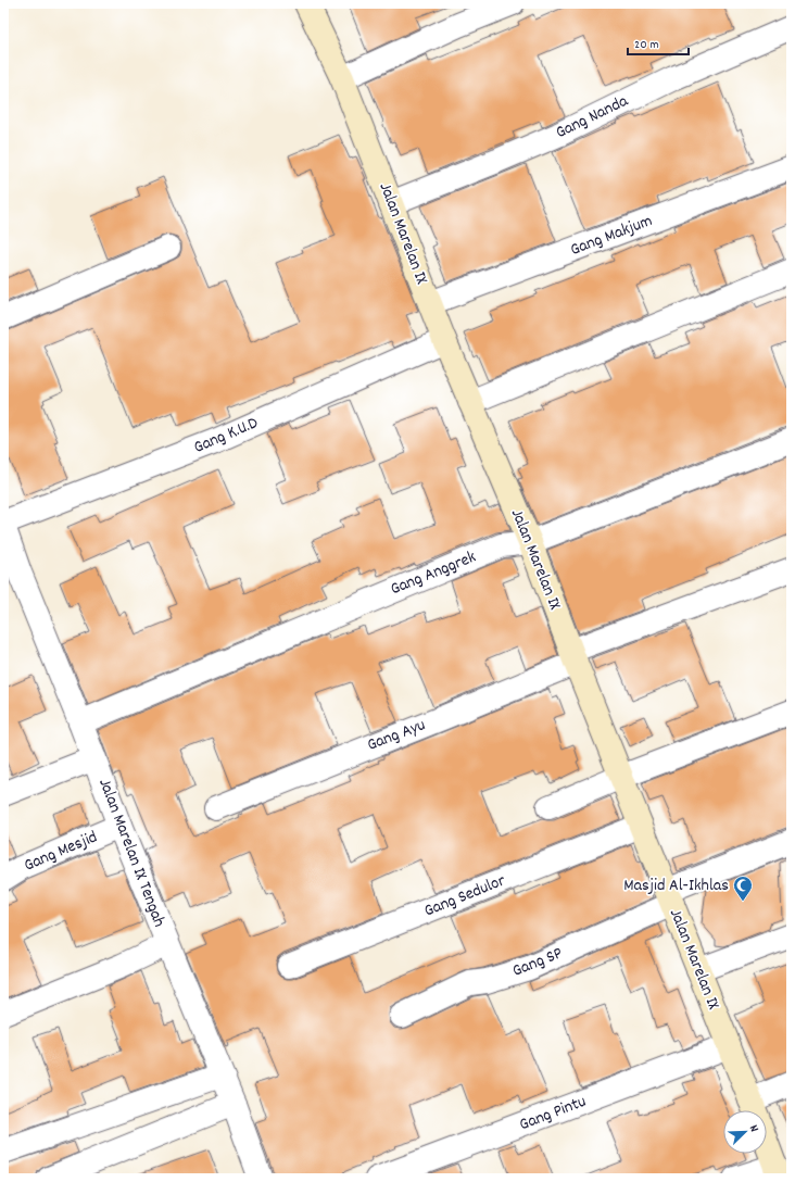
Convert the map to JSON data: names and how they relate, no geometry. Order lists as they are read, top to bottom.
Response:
{
  "streets": {
    "main road": ["Jalan Marelan IX"],
    "street": [
      "Gang Nanda",
      "Gang Makjum",
      "Gang K.U.D",
      "Gang Anggrek",
      "Gang Ayu",
      "Gang Mesjid",
      "Jalan Marelan IX Tengah",
      "Gang Sedulor",
      "Gang SP",
      "Gang Pintu"
    ]
  },
  "crossings": [
    ["Gang Nanda", "Jalan Marelan IX"],
    ["Jalan Marelan IX", "Gang Makjum"],
    ["Jalan Marelan IX", "Gang K.U.D"],
    ["Jalan Marelan IX", "Gang Anggrek"],
    ["Jalan Marelan IX", "Gang Ayu"],
    ["Jalan Marelan IX", "Gang Sedulor"],
    ["Jalan Marelan IX", "Gang SP"],
    ["Jalan Marelan IX", "Gang Pintu"],
    ["Gang K.U.D", "Jalan Marelan IX Tengah"],
    ["Gang Anggrek", "Jalan Marelan IX Tengah"],
    ["Gang Mesjid", "Jalan Marelan IX Tengah"]
  ],
  "places": {
    "mosque": ["Masjid Al-Ikhlas"]
  },
  "scale_bar": "20 m",
  "north": "top right"
}
